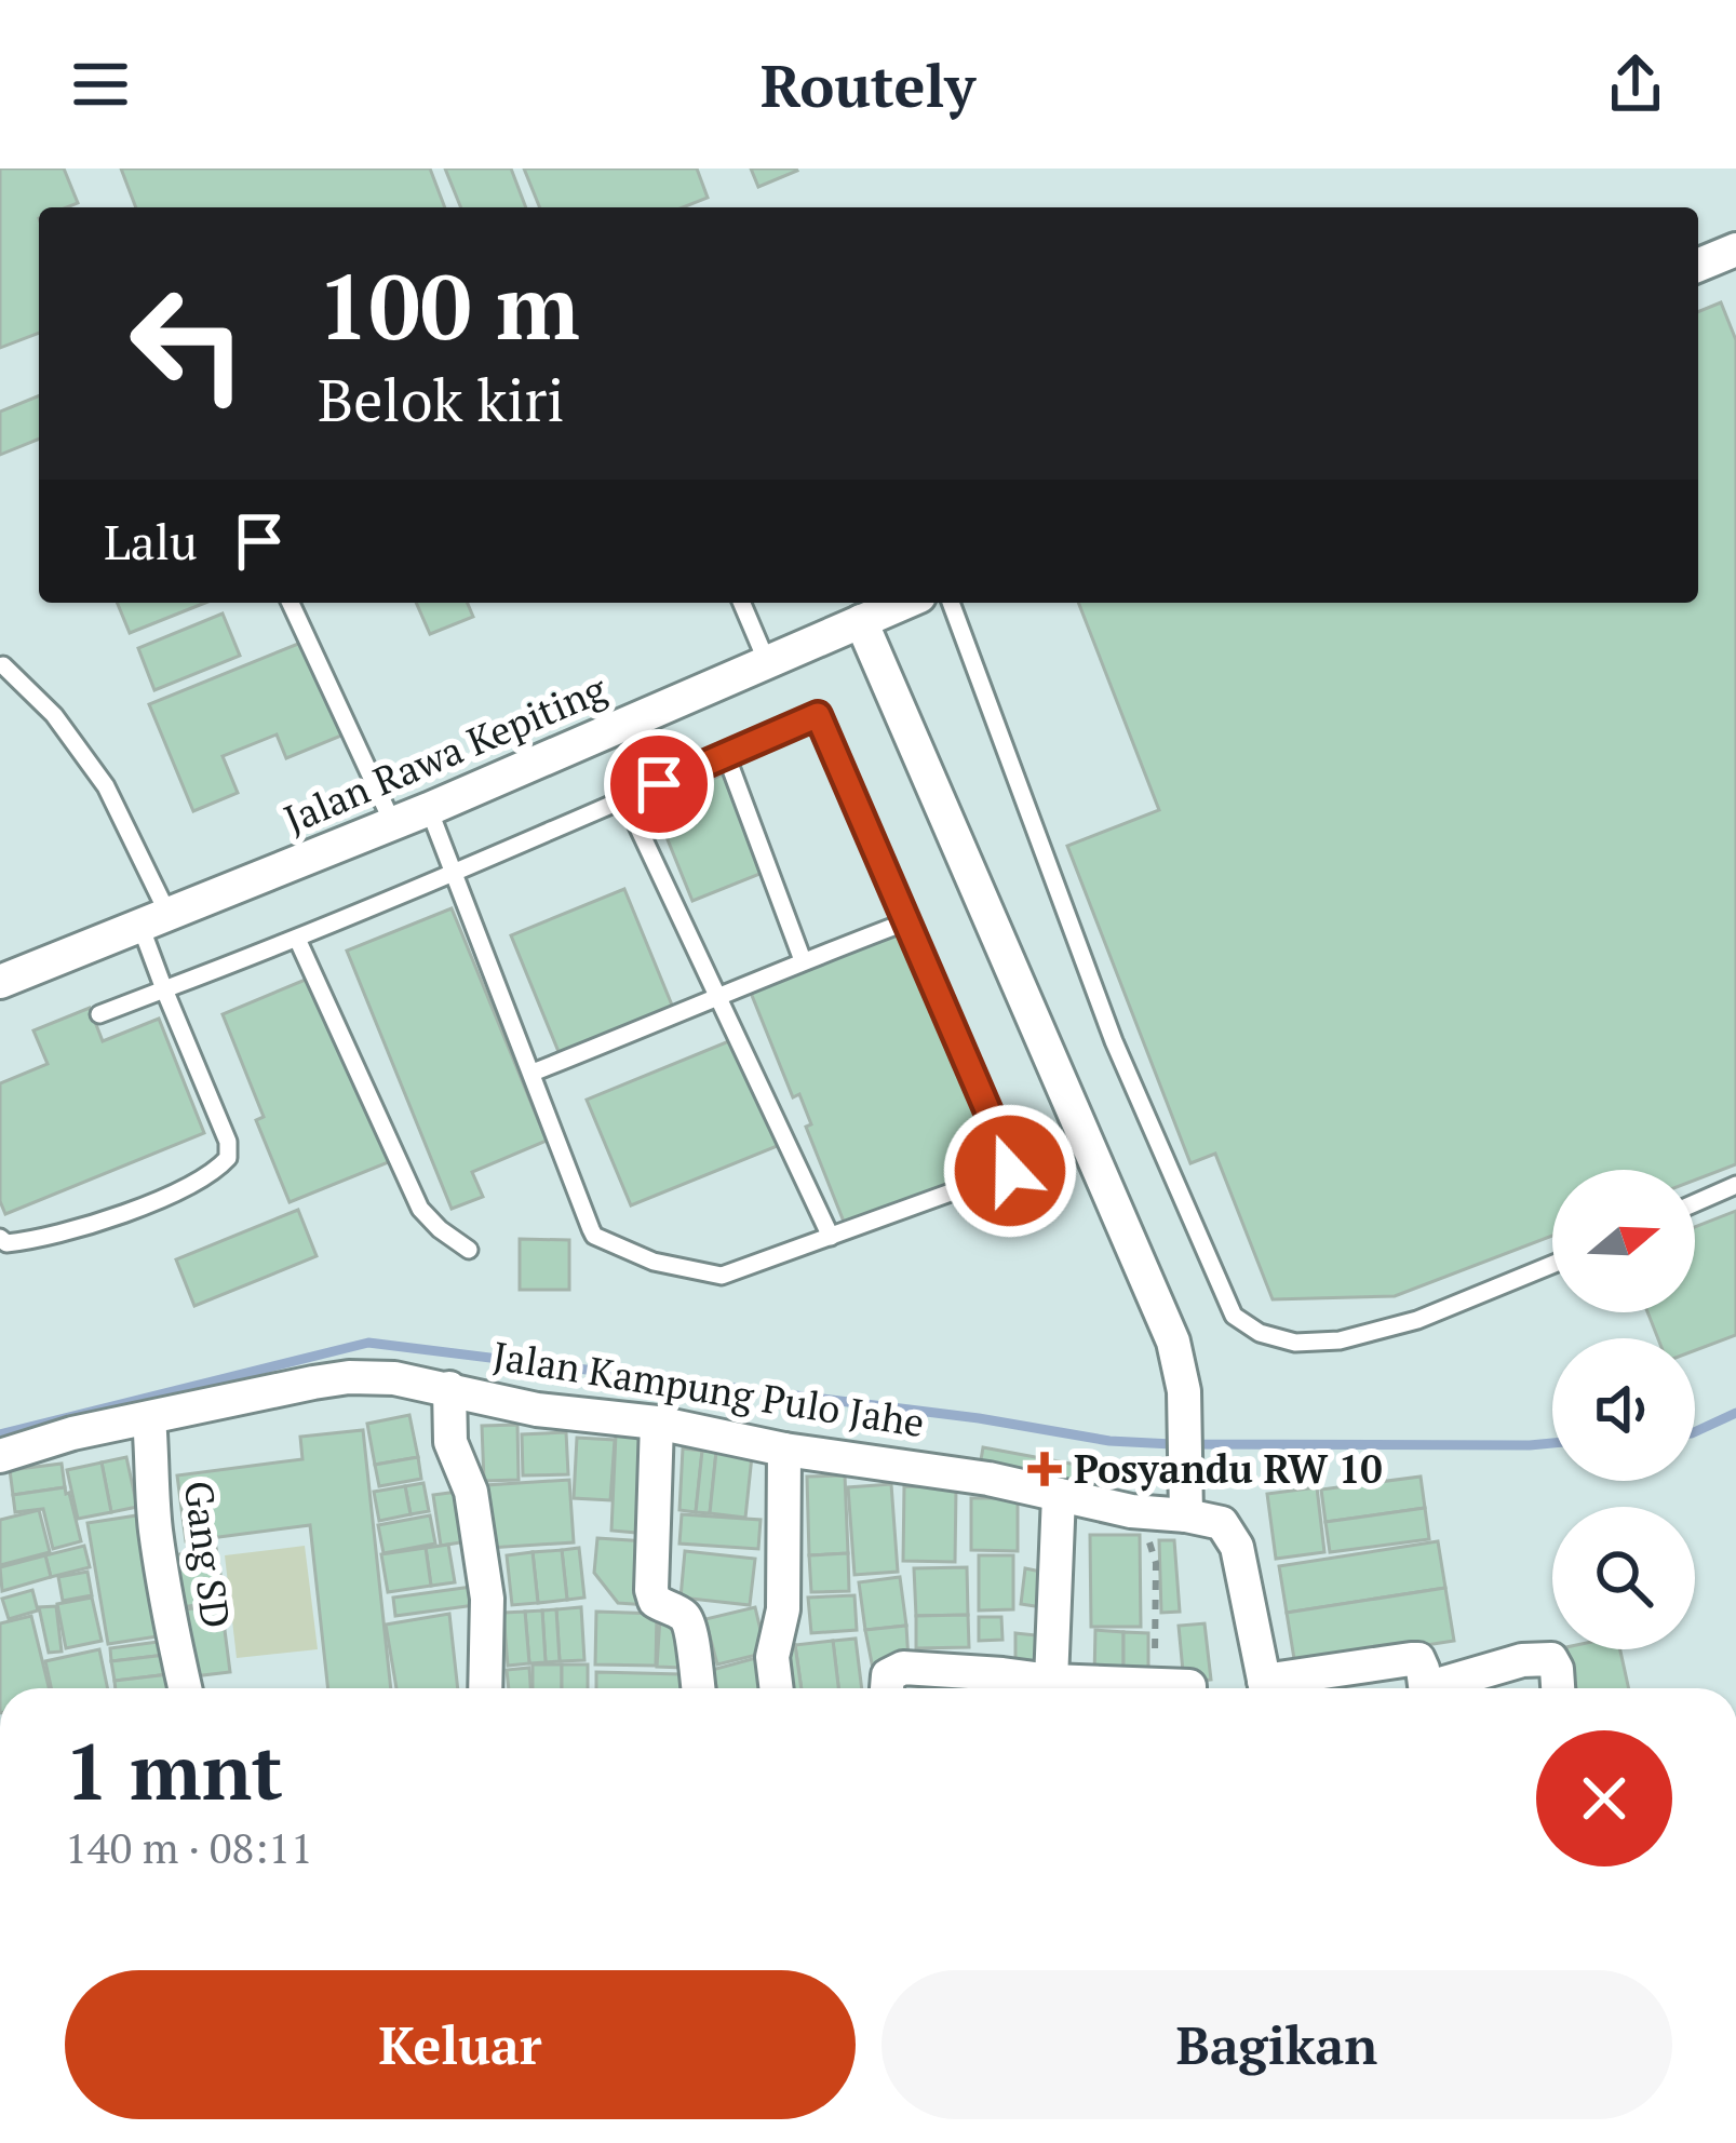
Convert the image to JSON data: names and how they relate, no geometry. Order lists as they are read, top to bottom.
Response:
{
  "streets": {
    "street": ["Jalan Rawa Kepiting", "Jalan Kampung Pulo Jahe", "Gang SD"]
  },
  "crossings": [
    ["Jalan Kampung Pulo Jahe", "Gang SD"]
  ],
  "places": {
    "health": ["Posyandu RW 10"]
  },
  "north": "right",
  "page": {
    "header": "Routely",
    "turn": ["100 m", "Belok kiri"],
    "then": "Lalu",
    "heading": ["1 mnt", "140 m · 08:11"],
    "buttons": ["Keluar", "Bagikan"]
  }
}
